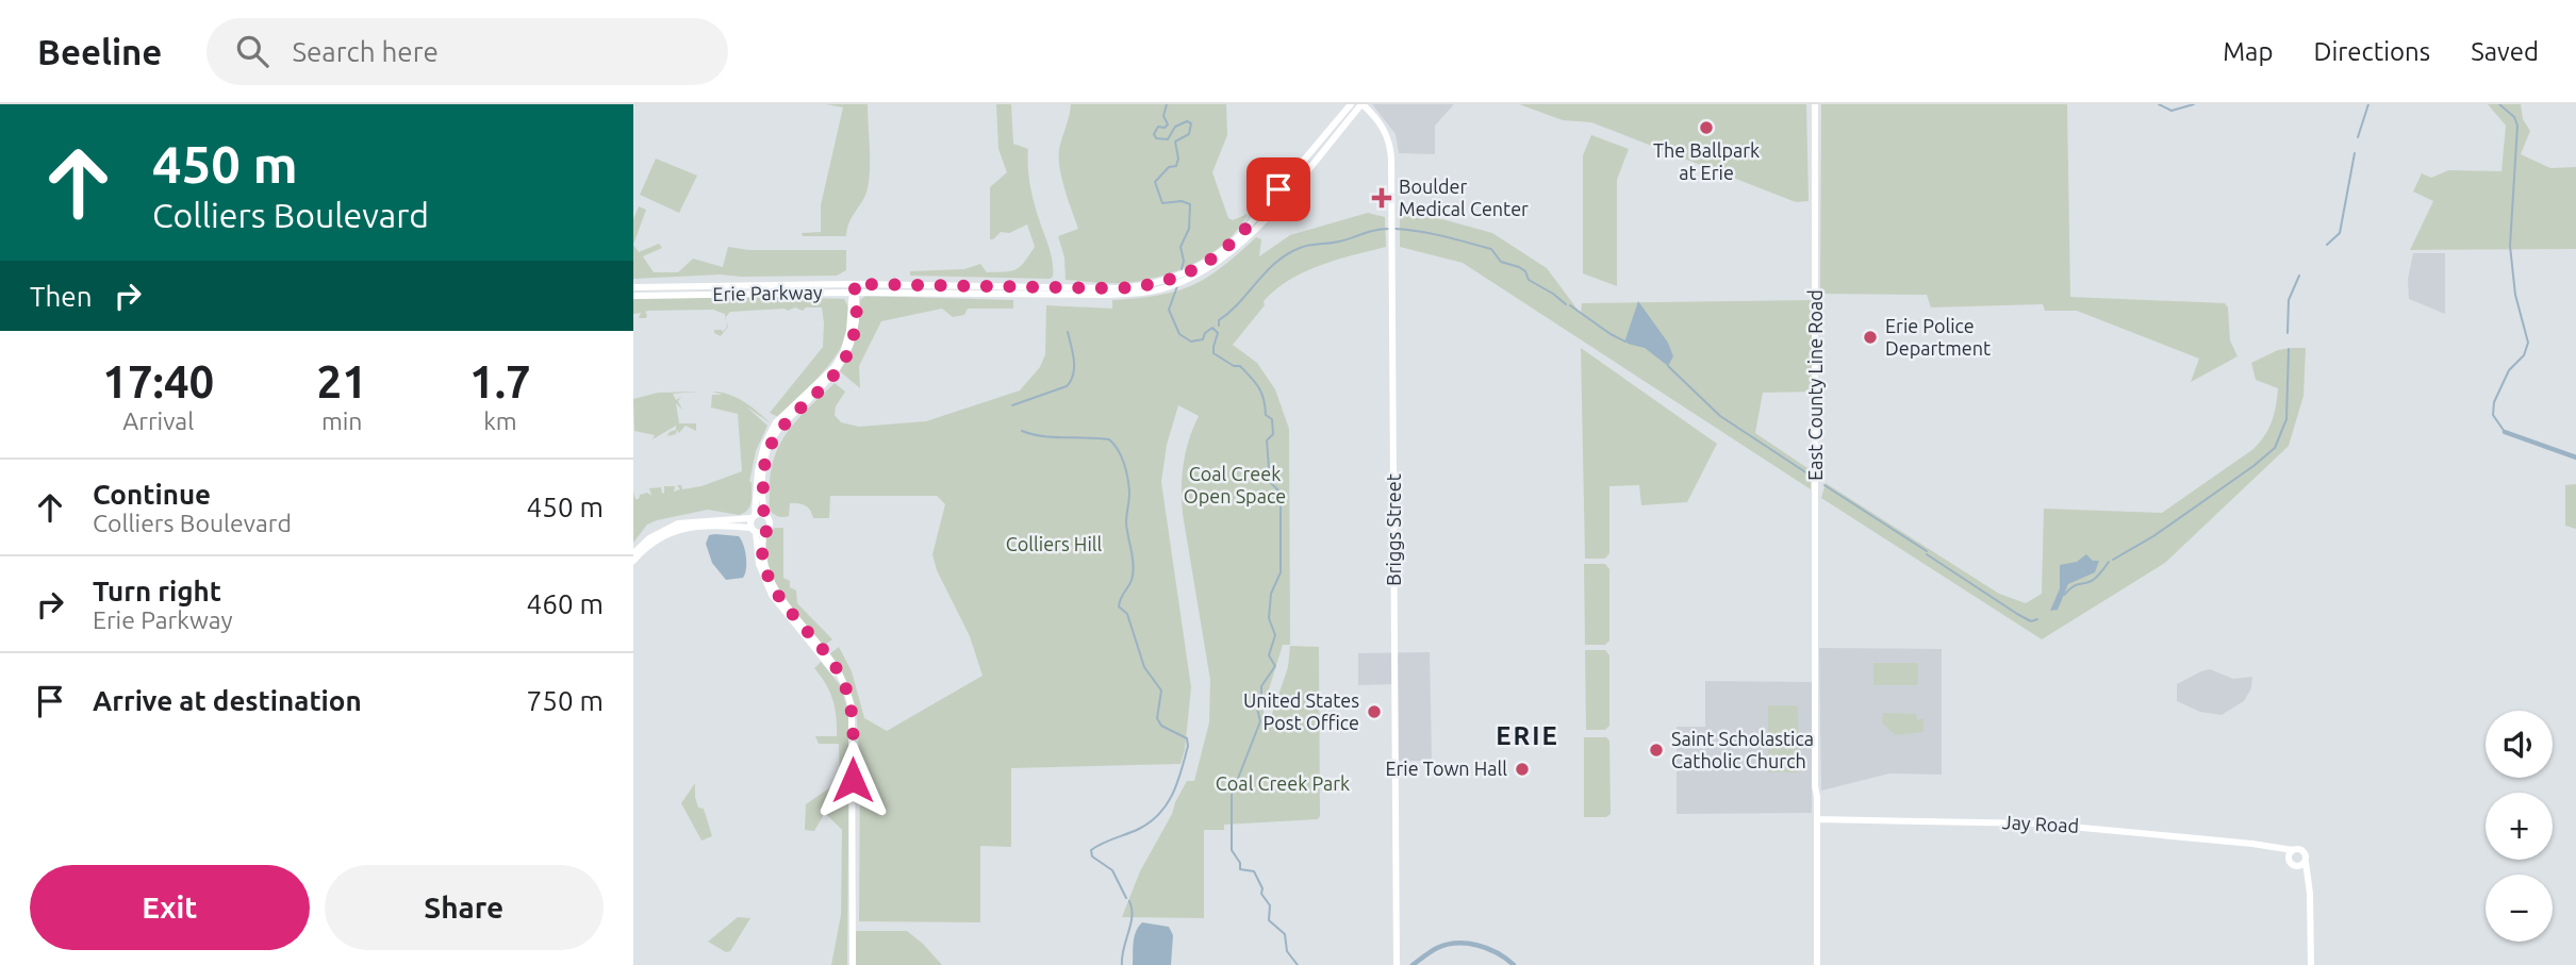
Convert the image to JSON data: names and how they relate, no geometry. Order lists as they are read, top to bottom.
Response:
{
  "streets": {
    "street": [
      "Erie Parkway",
      "East County Line Road",
      "Briggs Street",
      "Jay Road"
    ]
  },
  "crossings": [
    ["Erie Parkway", "Briggs Street"],
    ["East County Line Road", "Jay Road"]
  ],
  "districts": ["ERIE"],
  "parks": ["Coal Creek Open Space", "Colliers Hill", "Coal Creek Park"],
  "places": {
    "other": [
      "The Ballpark at Erie",
      "Erie Police Department",
      "United States Post Office",
      "Saint Scholastica Catholic Church",
      "Erie Town Hall"
    ],
    "health": ["Boulder Medical Center"]
  },
  "page": {
    "header": "Beeline",
    "search": "Search here",
    "nav": ["Map", "Directions", "Saved"],
    "turn": ["450 m", "Colliers Boulevard"],
    "then": "Then",
    "eta": [
      "17:40",
      "Arrival",
      "21",
      "min",
      "1.7",
      "km"
    ],
    "list": [
      {
        "name": "Continue",
        "note": "Colliers Boulevard",
        "value": "450 m"
      },
      {
        "name": "Turn right",
        "note": "Erie Parkway",
        "value": "460 m"
      },
      {
        "name": "Arrive at destination",
        "value": "750 m"
      }
    ],
    "map_buttons": ["+", "−"],
    "buttons": ["Exit", "Share"]
  }
}
